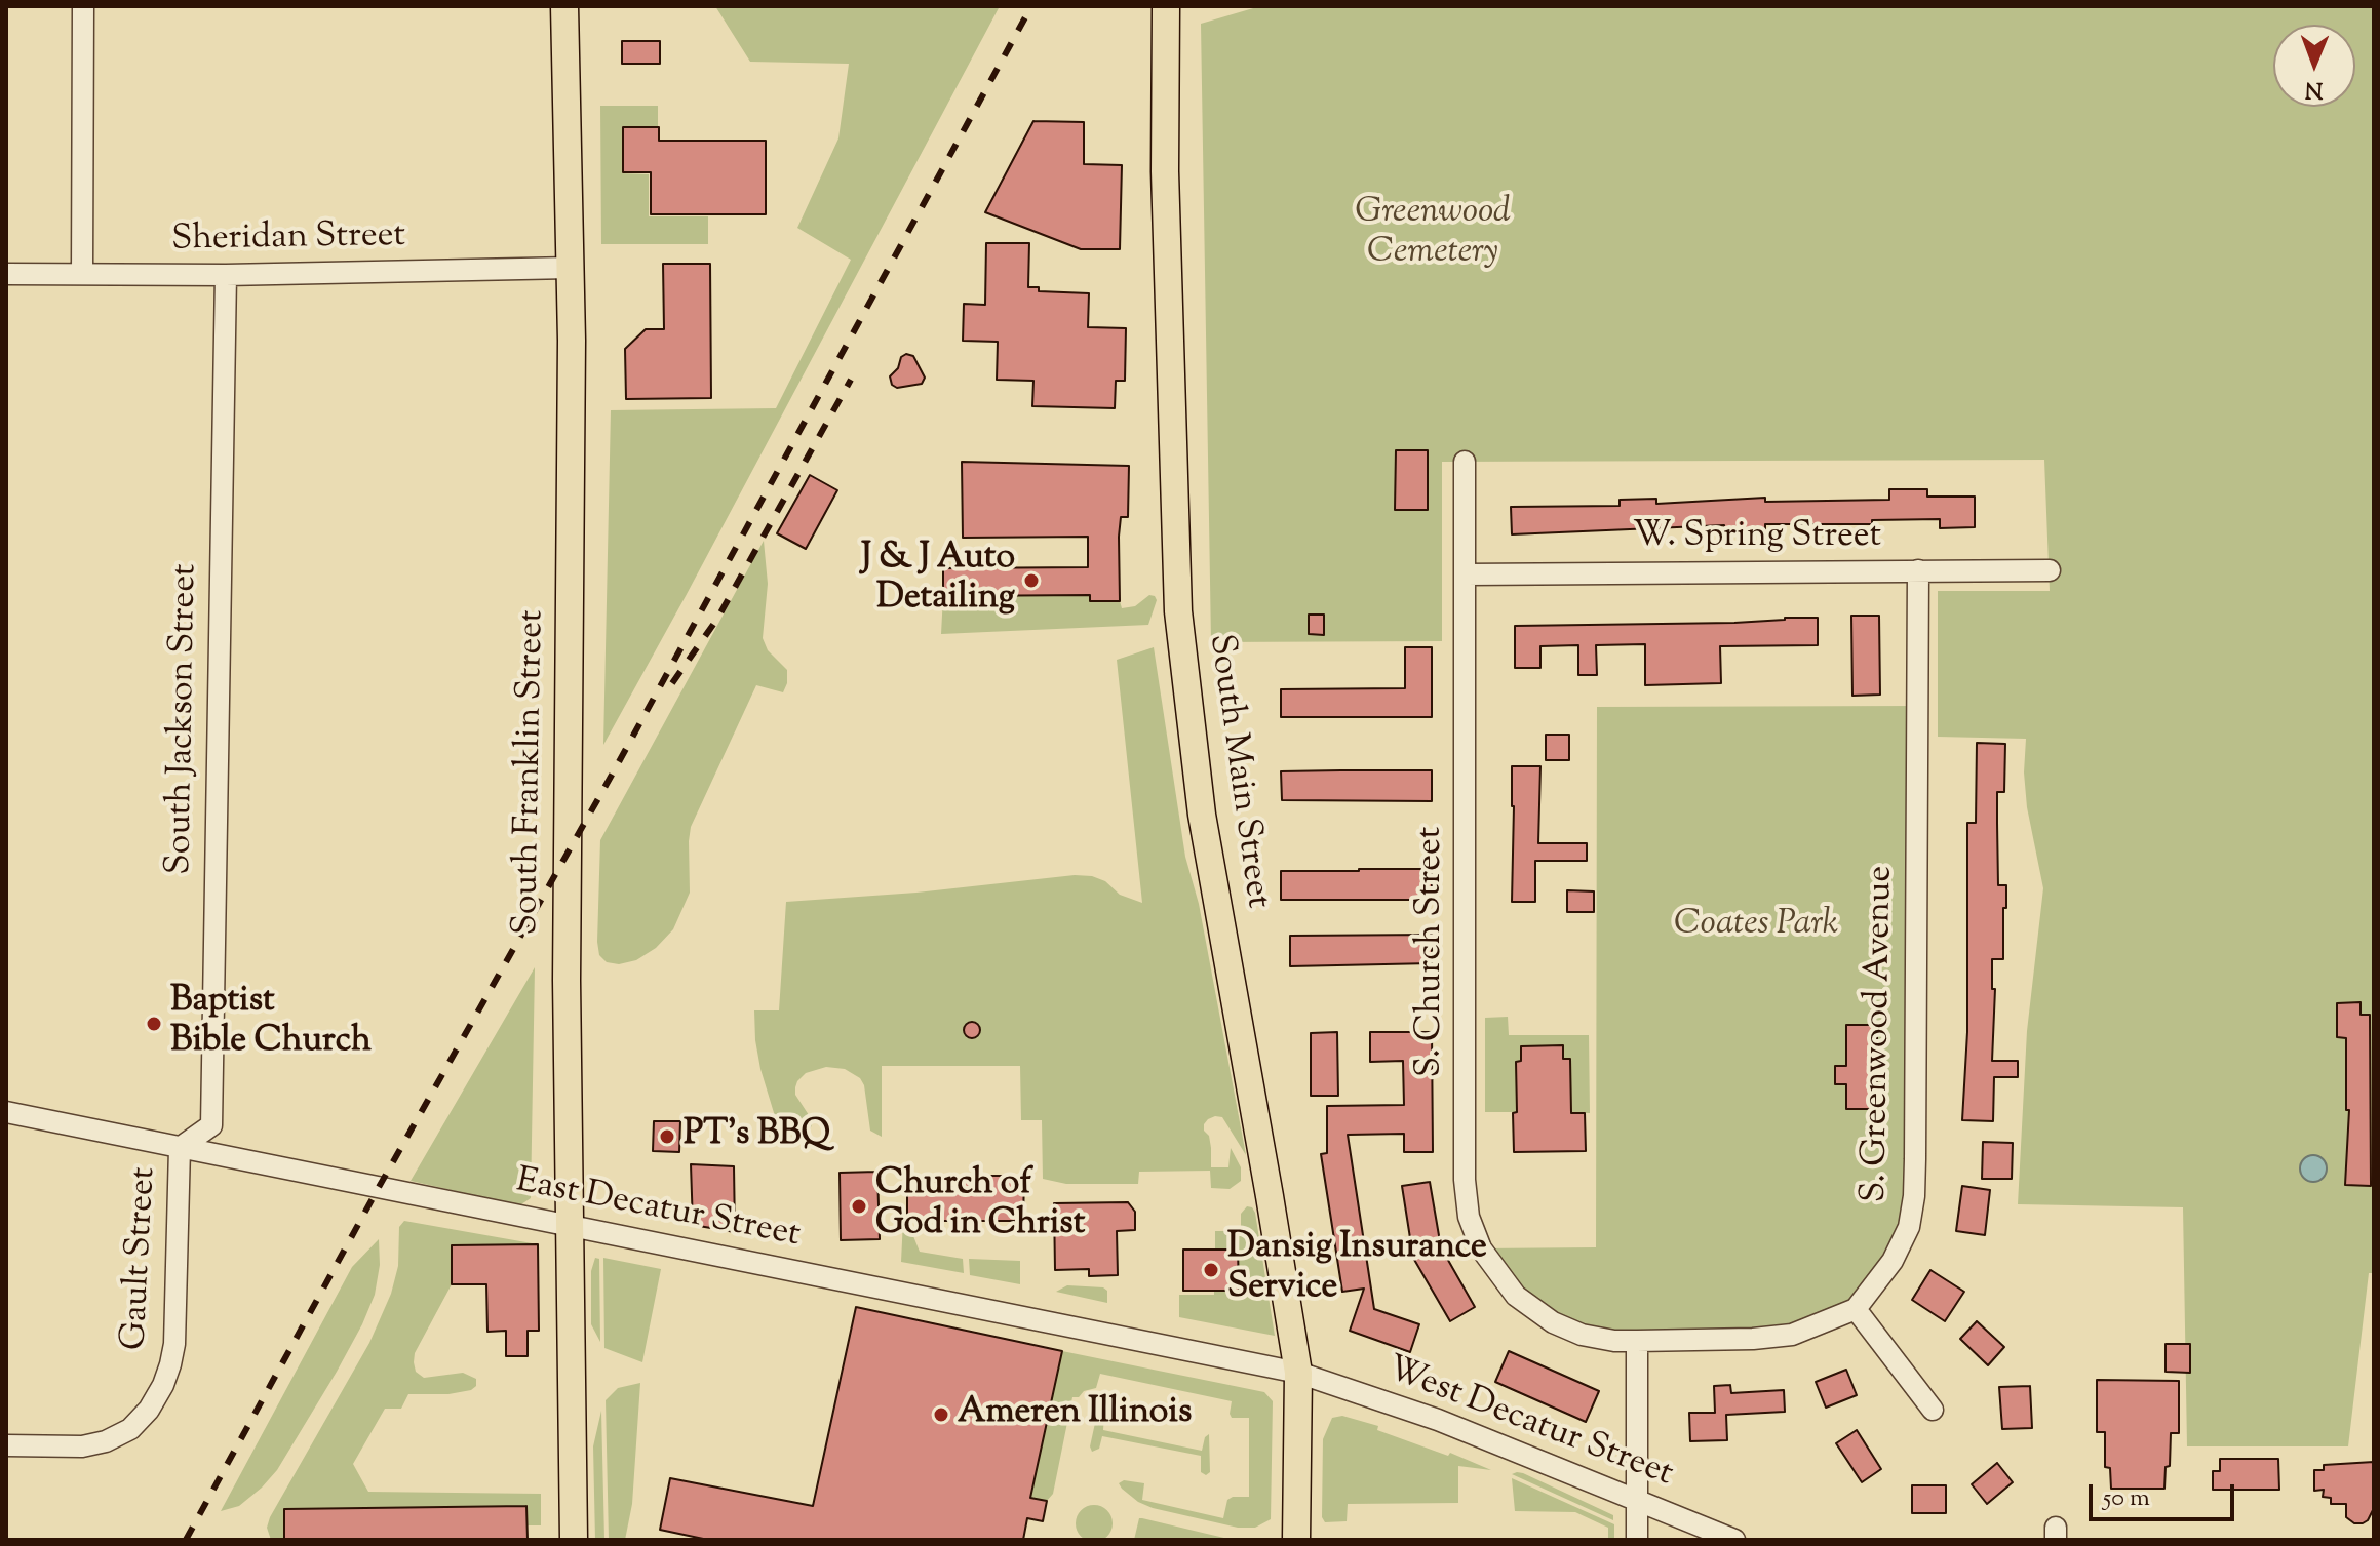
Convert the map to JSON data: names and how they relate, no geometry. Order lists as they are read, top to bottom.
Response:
{
  "streets": {
    "main road": ["South Main Street", "South Franklin Street"],
    "street": [
      "Sheridan Street",
      "W. Spring Street",
      "South Jackson Street",
      "S. Church Street",
      "S. Greenwood Avenue",
      "East Decatur Street",
      "Gault Street",
      "West Decatur Street"
    ]
  },
  "crossings": [
    ["Sheridan Street", "South Jackson Street"],
    ["Sheridan Street", "South Franklin Street"],
    ["W. Spring Street", "S. Church Street"],
    ["W. Spring Street", "S. Greenwood Avenue"],
    ["South Jackson Street", "East Decatur Street"],
    ["South Jackson Street", "Gault Street"],
    ["South Main Street", "East Decatur Street"],
    ["South Main Street", "West Decatur Street"],
    ["South Franklin Street", "East Decatur Street"],
    ["East Decatur Street", "Gault Street"],
    ["East Decatur Street", "West Decatur Street"]
  ],
  "parks": ["Greenwood Cemetery", "Coates Park"],
  "places": [
    "J & J Auto Detailing",
    "Baptist Bible Church",
    "PT's BBQ",
    "Church of God in Christ",
    "Dansig Insurance Service",
    "Ameren Illinois"
  ],
  "scale_bar": "50 m",
  "north": "bottom"
}
